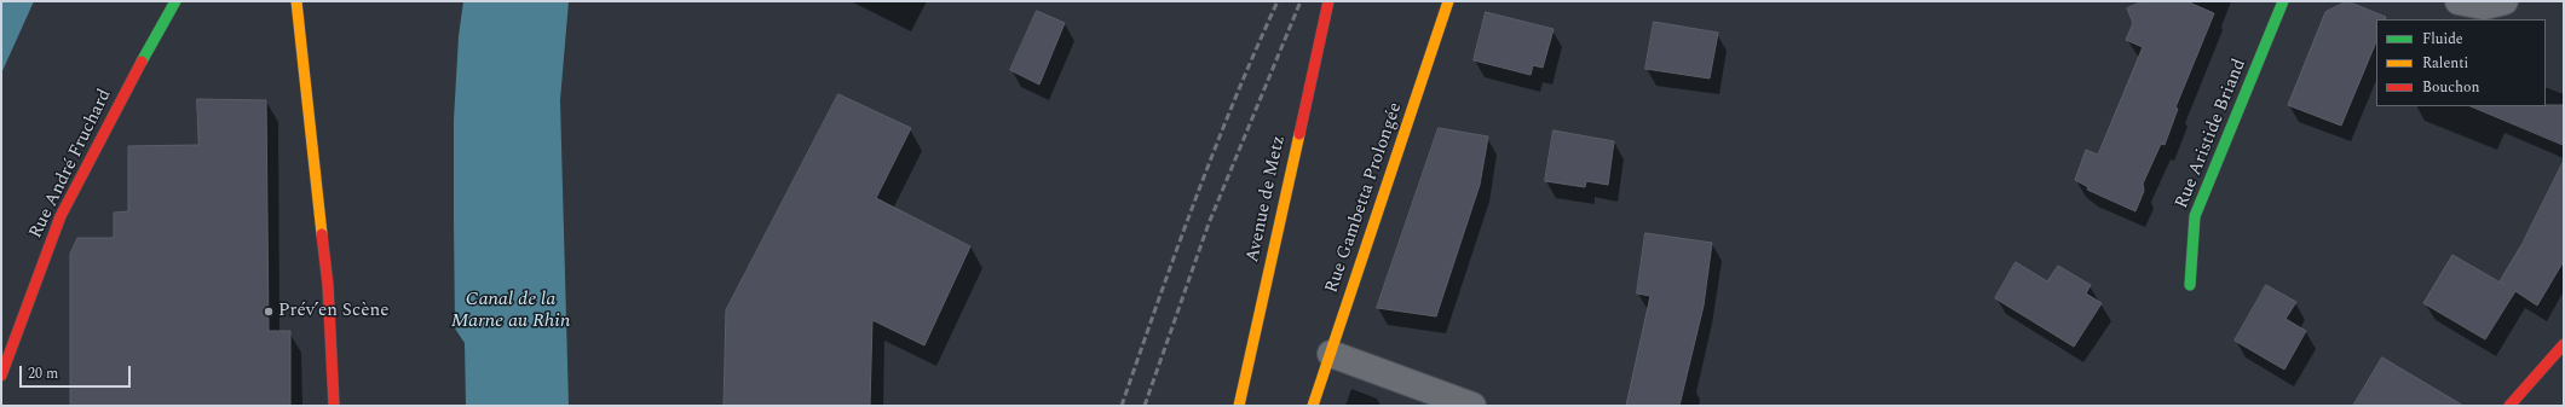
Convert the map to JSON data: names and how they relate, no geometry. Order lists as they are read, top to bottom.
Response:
{
  "streets": {
    "street": [
      "Rue Aristide Briand",
      "Rue André Fruchard",
      "Rue Gambetta Prolongée",
      "Avenue de Metz"
    ]
  },
  "water": ["Canal de la Marne au Rhin"],
  "places": ["Prév’en Scène"],
  "legend": ["Fluide", "Ralenti", "Bouchon"],
  "scale_bar": "20 m"
}
